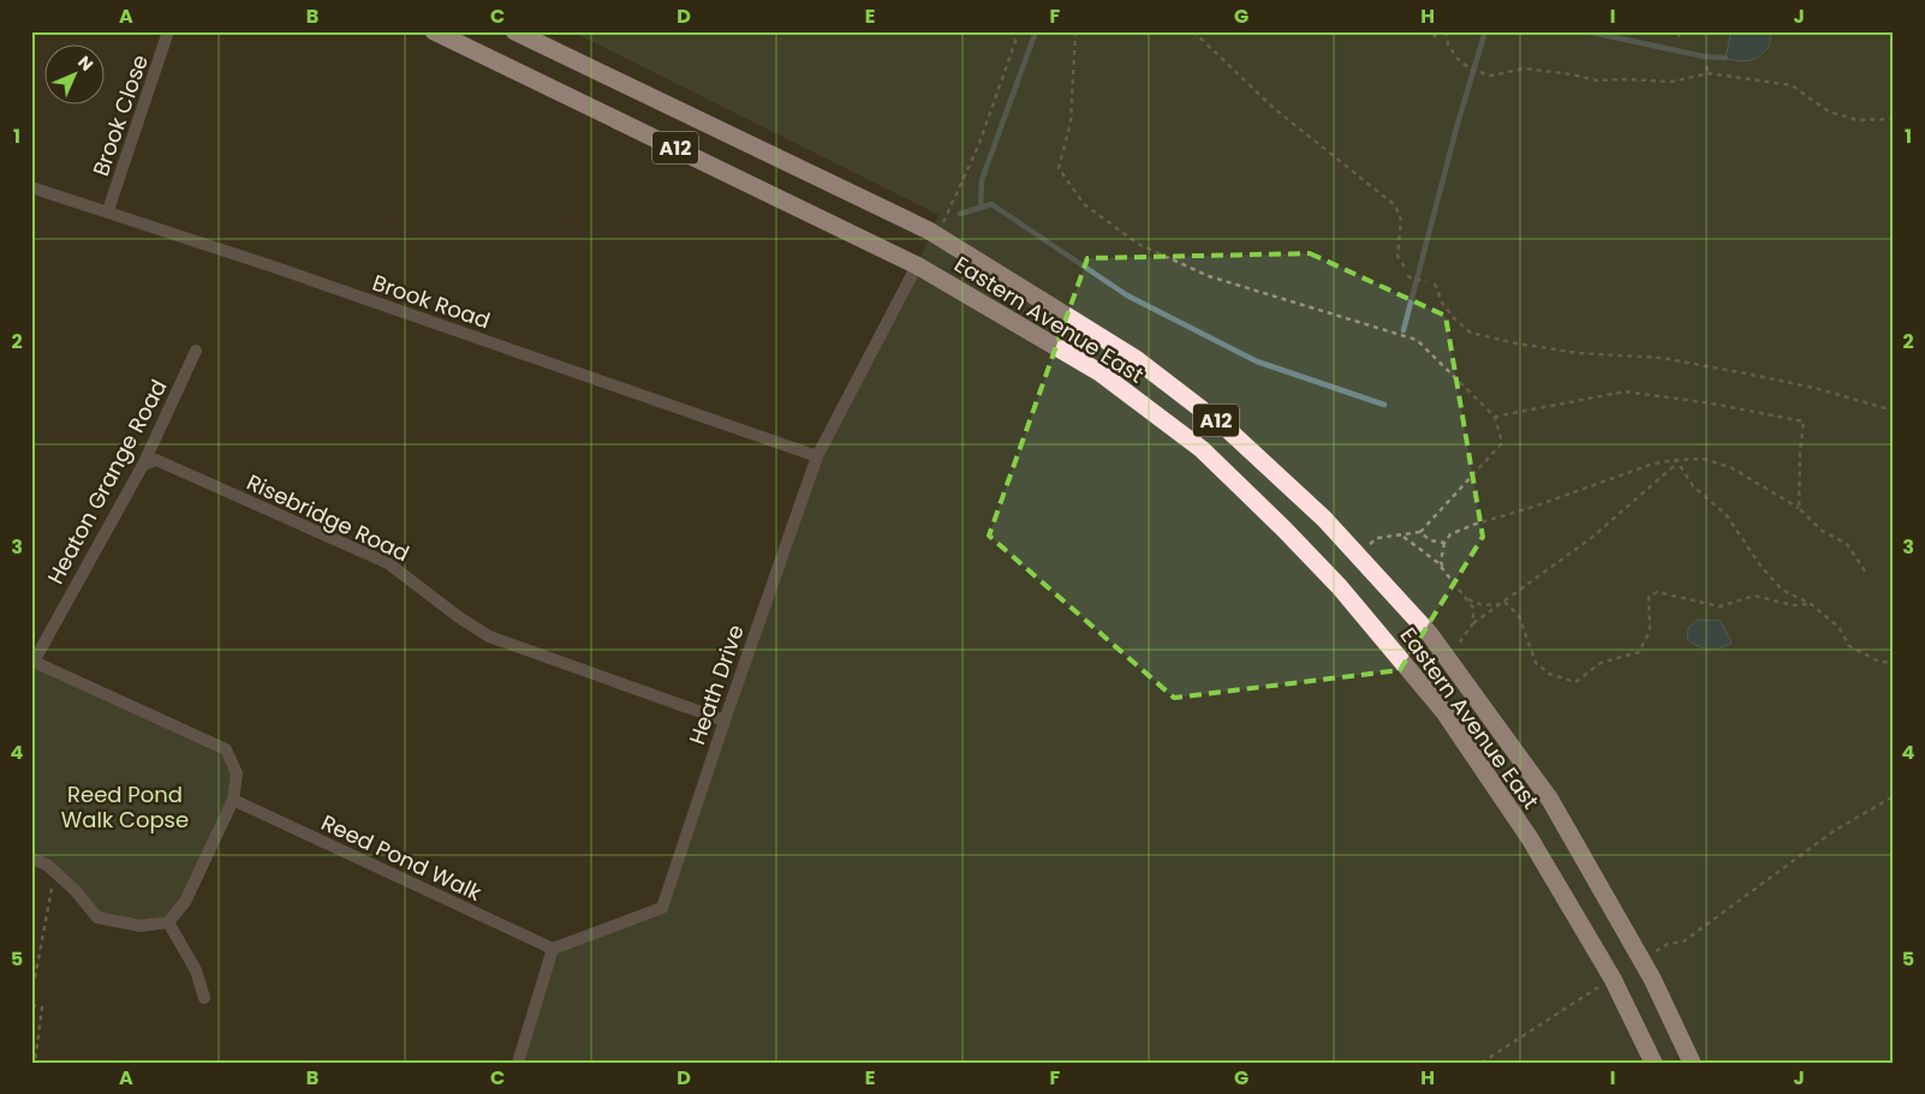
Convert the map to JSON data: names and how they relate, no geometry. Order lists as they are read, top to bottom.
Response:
{
  "streets": {
    "highway": ["A12", "Eastern Avenue East"],
    "street": [
      "Brook Close",
      "Brook Road",
      "Heaton Grange Road",
      "Risebridge Road",
      "Heath Drive",
      "Reed Pond Walk"
    ]
  },
  "crossings": [
    ["Brook Close", "Brook Road"],
    ["Brook Road", "Heath Drive"],
    ["Eastern Avenue East", "Heath Drive"],
    ["Heaton Grange Road", "Risebridge Road"],
    ["Risebridge Road", "Heath Drive"],
    ["Heath Drive", "Reed Pond Walk"]
  ],
  "parks": ["Reed Pond Walk Copse"],
  "north": "top right",
  "grid": {
    "columns": [
      "A",
      "B",
      "C",
      "D",
      "E",
      "F",
      "G",
      "H",
      "I",
      "J"
    ],
    "rows": [
      "1",
      "2",
      "3",
      "4",
      "5"
    ]
  }
}
